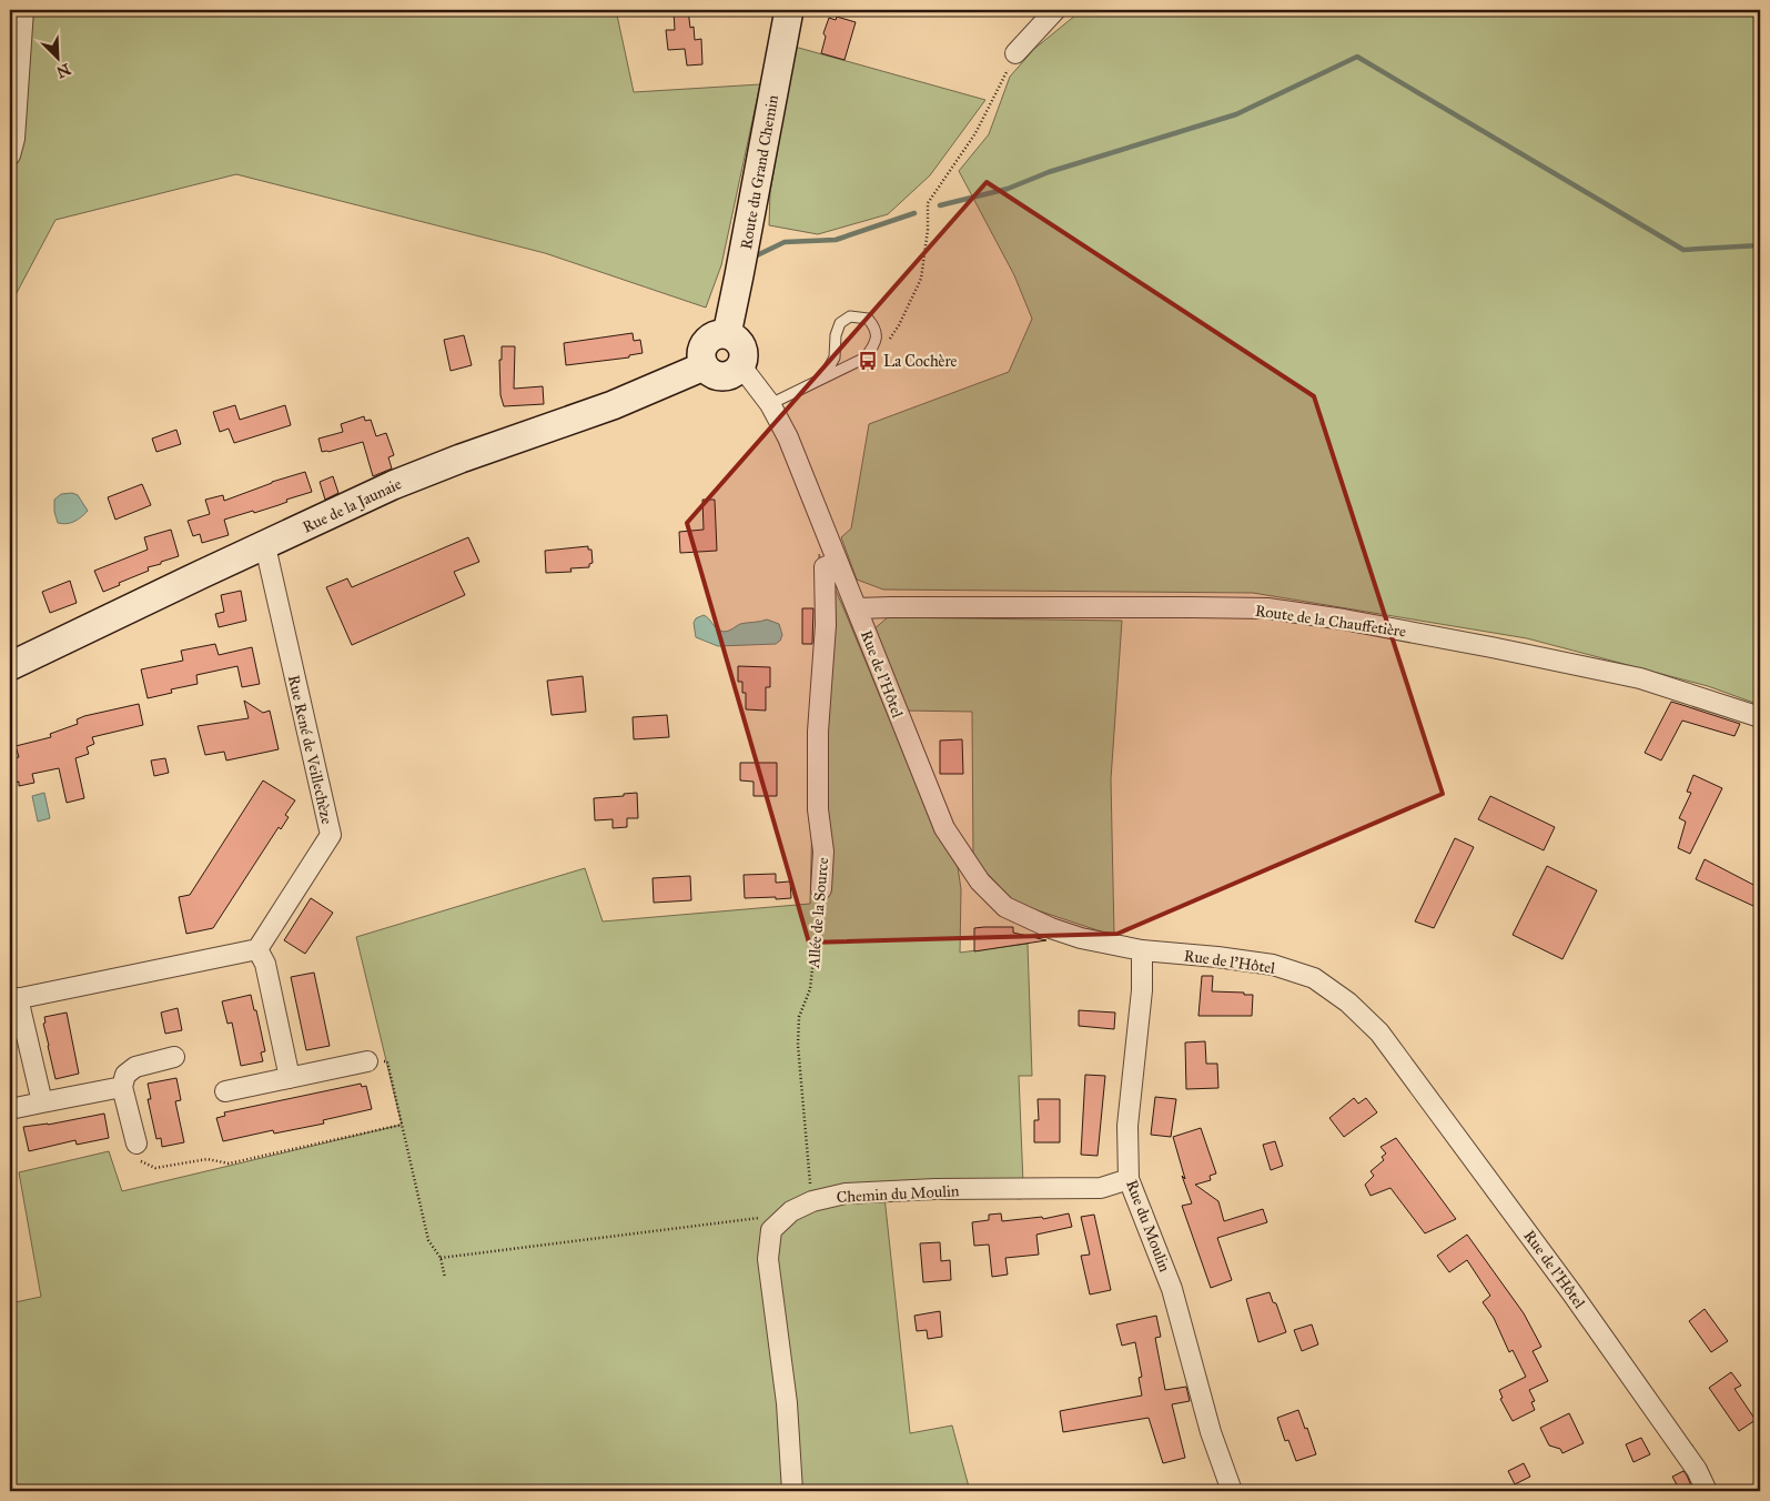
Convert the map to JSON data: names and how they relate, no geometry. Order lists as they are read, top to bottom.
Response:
{
  "streets": {
    "main road": ["Route du Grand Chemin", "Rue de la Jaunaie"],
    "street": [
      "Route de la Chauffetière",
      "Rue de l'Hôtel",
      "Rue René de Veillechèze",
      "Allée de la Source",
      "Chemin du Moulin",
      "Rue du Moulin"
    ]
  },
  "crossings": [
    ["Route du Grand Chemin", "Rue de la Jaunaie"],
    ["Route du Grand Chemin", "Rue de l'Hôtel"],
    ["Rue de la Jaunaie", "Rue de l'Hôtel"],
    ["Rue de la Jaunaie", "Rue René de Veillechèze"],
    ["Route de la Chauffetière", "Rue de l'Hôtel"],
    ["Rue de l'Hôtel", "Allée de la Source"],
    ["Rue de l'Hôtel", "Rue du Moulin"],
    ["Allée de la Source", "Chemin du Moulin"],
    ["Chemin du Moulin", "Rue du Moulin"]
  ],
  "places": {
    "bus stop": ["La Cochère"]
  },
  "north": "bottom right"
}
